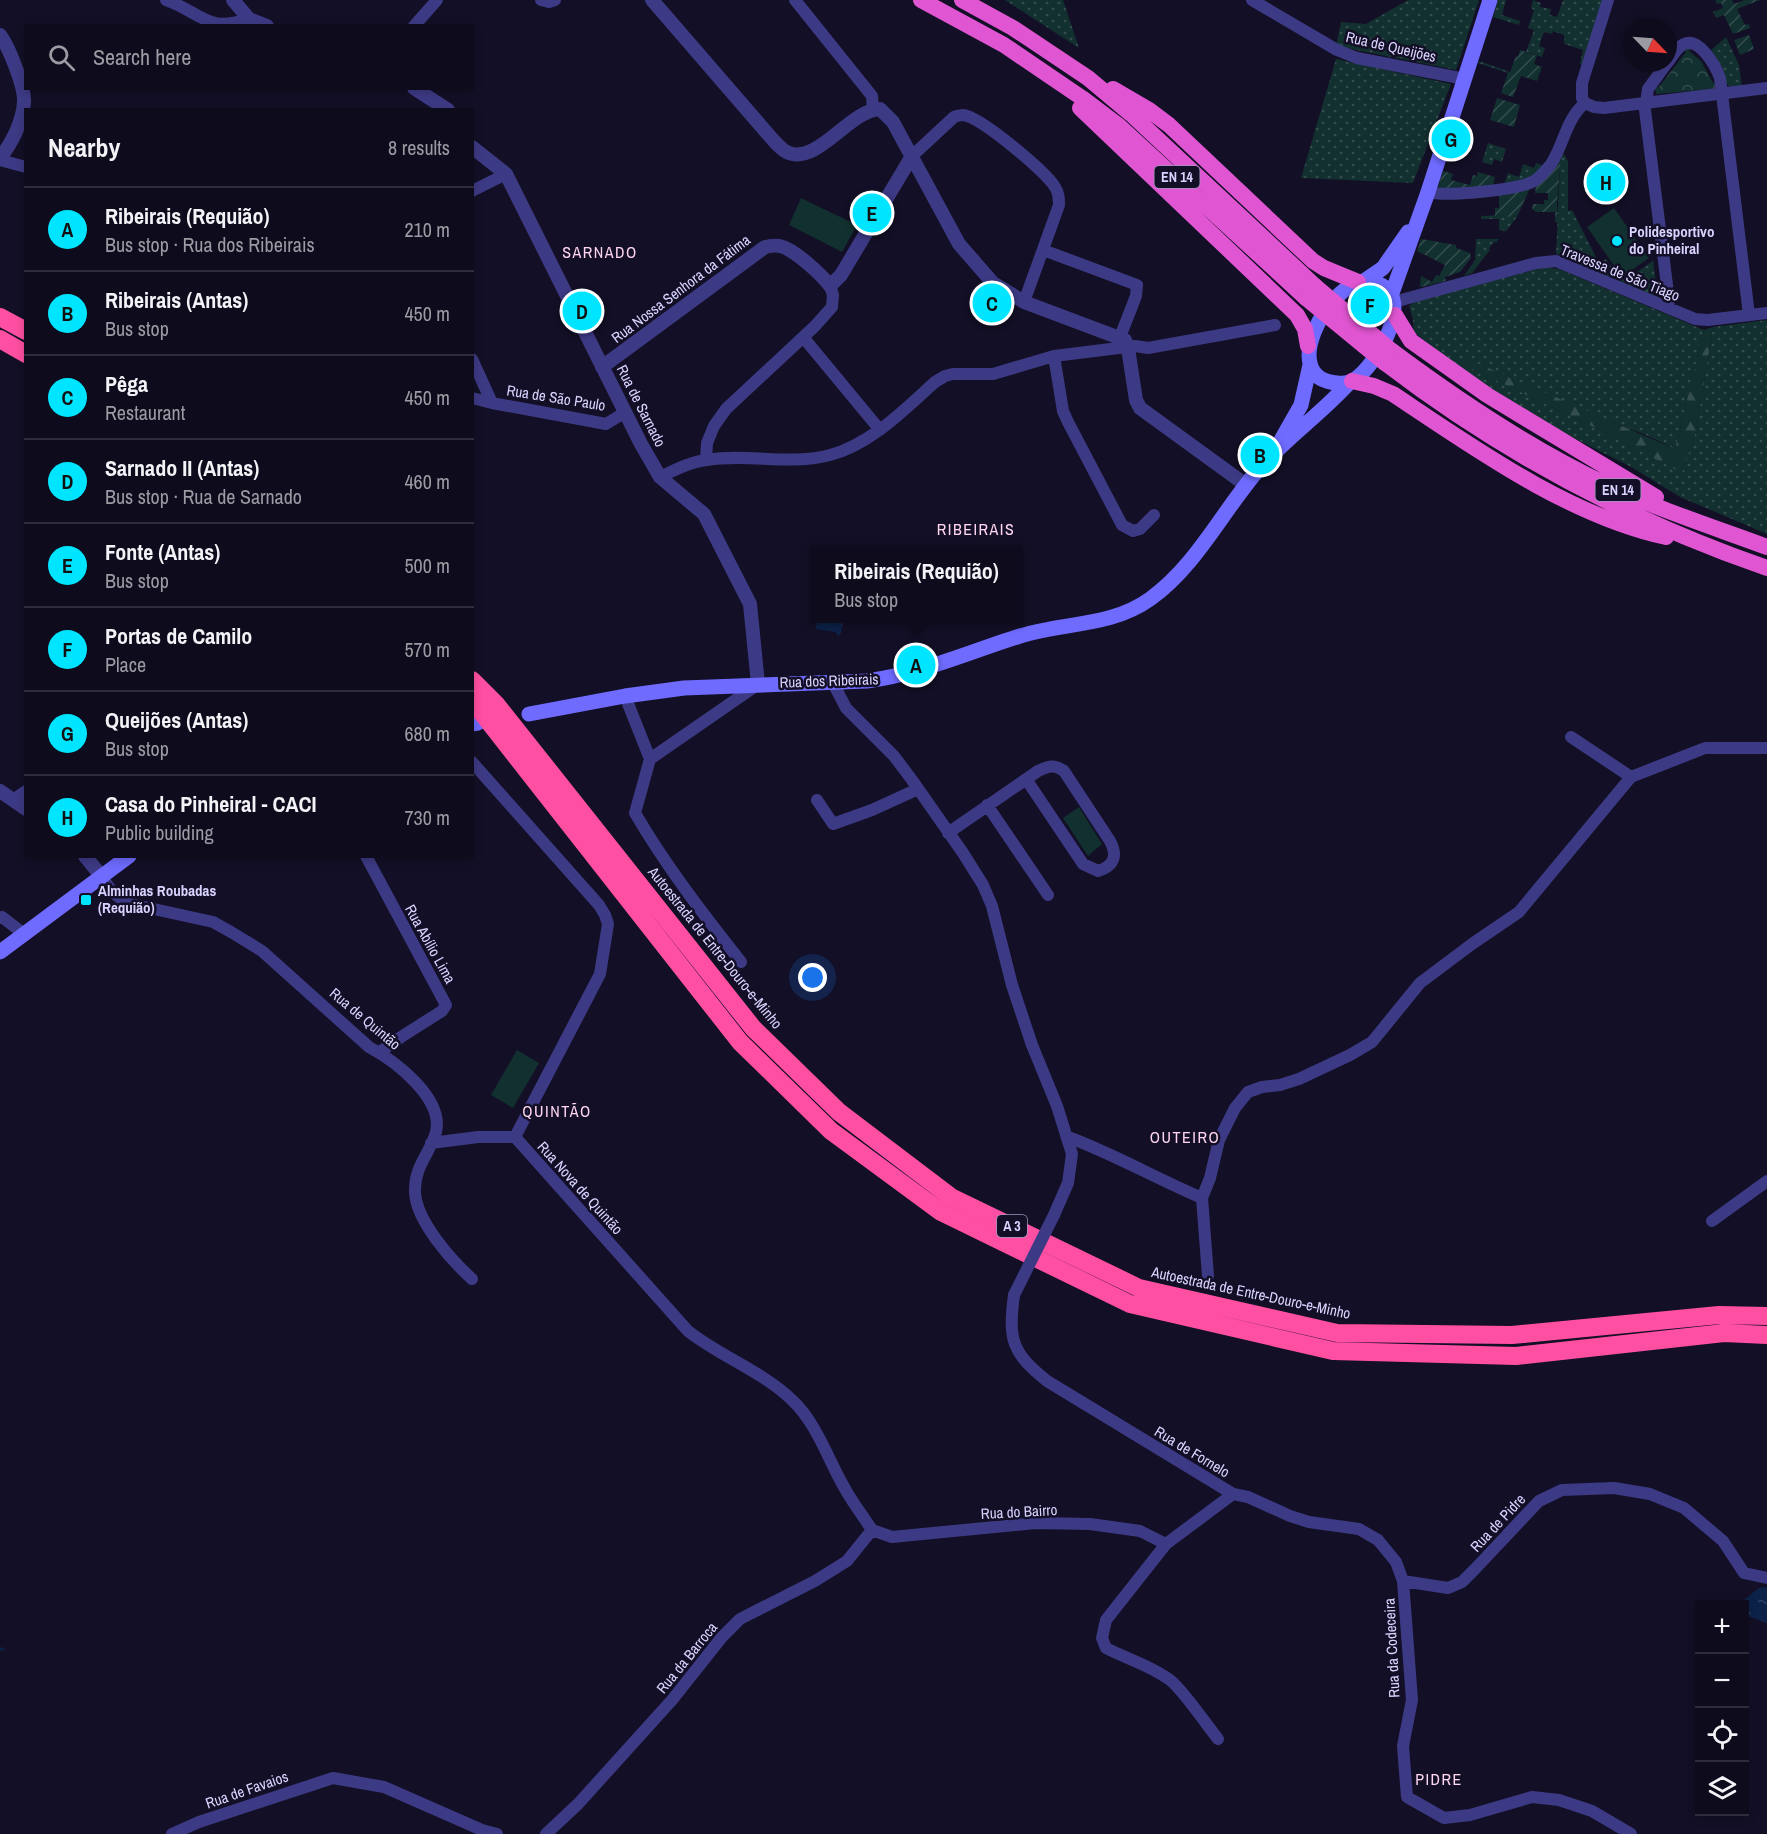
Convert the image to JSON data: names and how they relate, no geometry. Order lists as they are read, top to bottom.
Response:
{
  "streets": {
    "highway": ["EN 14", "Autoestrada de Entre-Douro-e-Minho", "A 3"],
    "main road": ["Rua dos Ribeirais"],
    "street": [
      "Rua de Queijões",
      "Travessa de São Tiago",
      "Rua Nossa Senhora da Fátima",
      "Rua de São Paulo",
      "Rua de Sarnado",
      "Rua Abílio Lima",
      "Rua de Quintão",
      "Rua Nova de Quintão",
      "Rua de Fornelo",
      "Rua do Bairro",
      "Rua de Pidre",
      "Rua da Codeceira",
      "Rua da Barroca",
      "Rua de Favaios"
    ]
  },
  "crossings": [
    ["Rua Nossa Senhora da Fátima", "Rua de Sarnado"],
    ["Rua de São Paulo", "Rua de Sarnado"],
    ["Rua de Sarnado", "Rua dos Ribeirais"],
    ["Rua dos Ribeirais", "Rua de Fornelo"],
    ["Rua Abílio Lima", "Rua de Quintão"],
    ["Rua Nova de Quintão", "Rua do Bairro"],
    ["Rua Nova de Quintão", "Rua da Barroca"],
    ["Rua de Fornelo", "Rua de Pidre"],
    ["Rua de Fornelo", "Rua da Codeceira"],
    ["Rua do Bairro", "Rua da Barroca"],
    ["Rua de Pidre", "Rua da Codeceira"]
  ],
  "districts": [
    "SARNADO",
    "RIBEIRAIS",
    "QUINTÃO",
    "OUTEIRO",
    "PIDRE"
  ],
  "places": {
    "other": ["Polidesportivo do Pinheiral"],
    "transit": ["Alminhas Roubadas (Requião)"]
  },
  "north": "bottom right",
  "page": {
    "search": "Search here",
    "heading": ["Nearby", "8 results"],
    "pins": [
      "G",
      "H",
      "E",
      "C",
      "F",
      "D",
      "B",
      "A"
    ],
    "list": [
      {
        "mark": "A",
        "name": "Ribeirais (Requião)",
        "note": "Bus stop · Rua dos Ribeirais",
        "value": "210 m"
      },
      {
        "mark": "B",
        "name": "Ribeirais (Antas)",
        "note": "Bus stop",
        "value": "450 m"
      },
      {
        "mark": "C",
        "name": "Pêga",
        "note": "Restaurant",
        "value": "450 m"
      },
      {
        "mark": "D",
        "name": "Sarnado II (Antas)",
        "note": "Bus stop · Rua de Sarnado",
        "value": "460 m"
      },
      {
        "mark": "E",
        "name": "Fonte (Antas)",
        "note": "Bus stop",
        "value": "500 m"
      },
      {
        "mark": "F",
        "name": "Portas de Camilo",
        "note": "Place",
        "value": "570 m"
      },
      {
        "mark": "G",
        "name": "Queijões (Antas)",
        "note": "Bus stop",
        "value": "680 m"
      },
      {
        "mark": "H",
        "name": "Casa do Pinheiral - CACI",
        "note": "Public building",
        "value": "730 m"
      }
    ],
    "popup": ["Ribeirais (Requião)", "Bus stop"],
    "map_buttons": ["+", "−"]
  }
}
